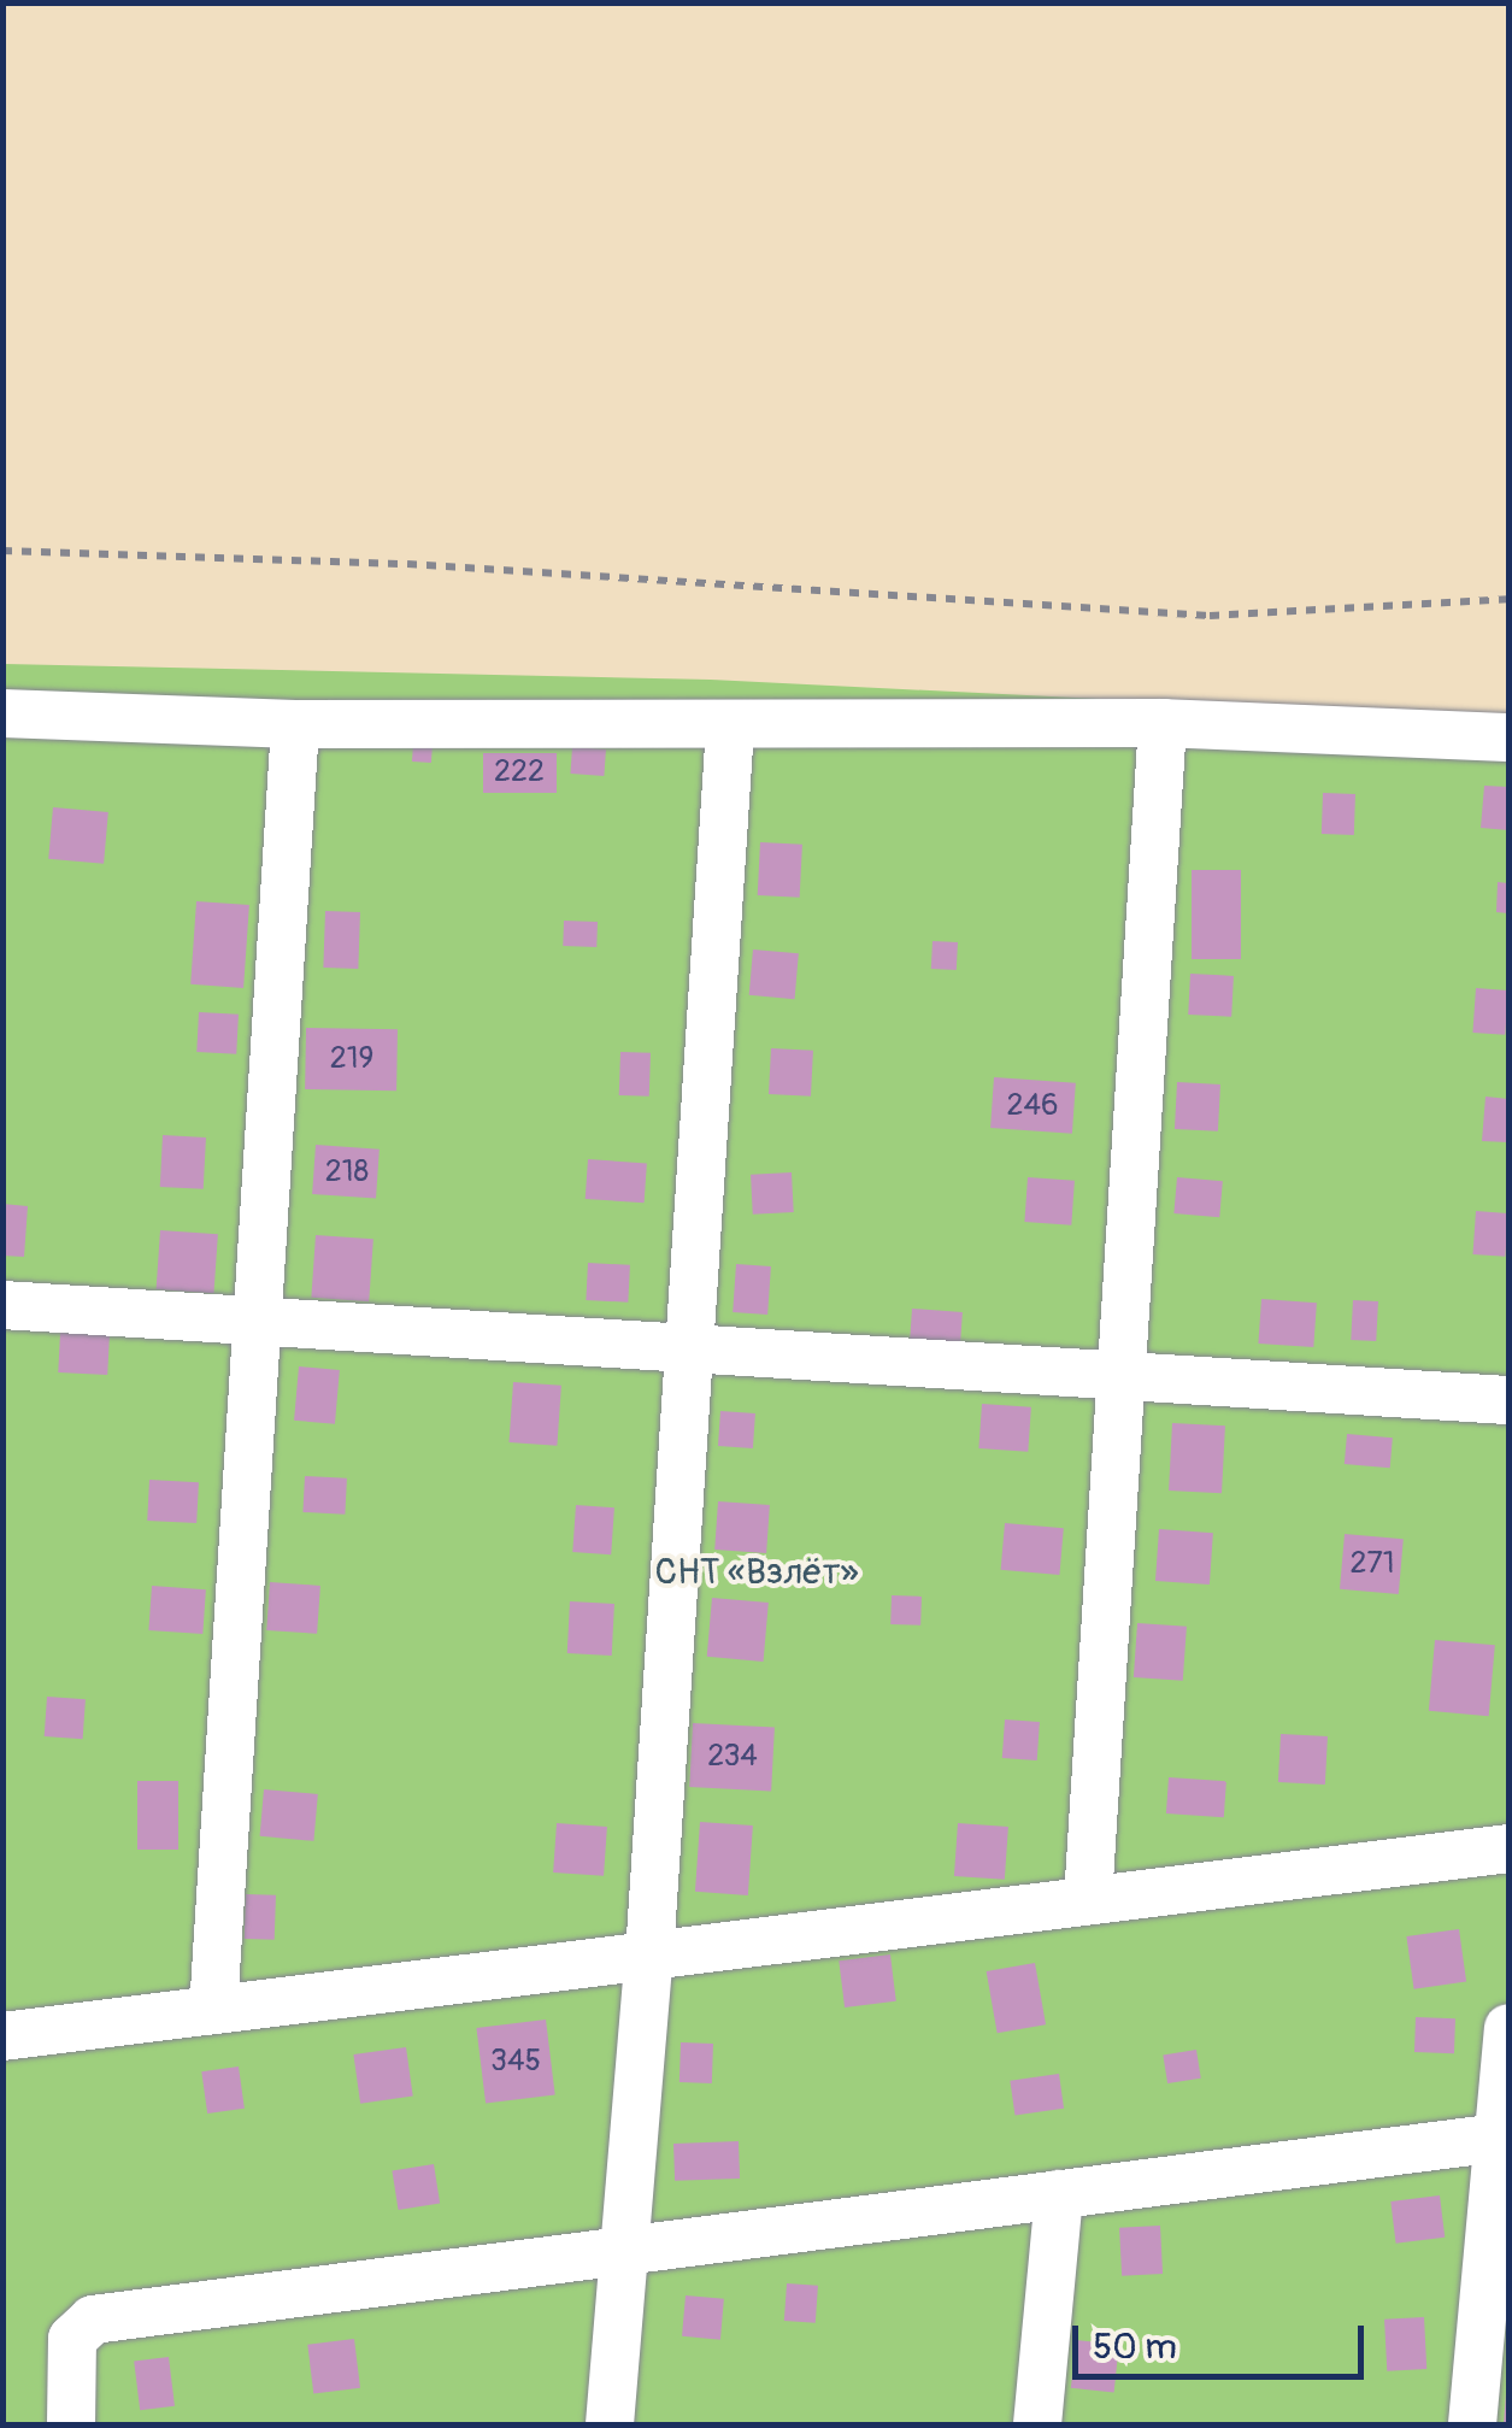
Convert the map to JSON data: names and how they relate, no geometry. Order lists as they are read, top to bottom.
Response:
{
  "parks": ["СНТ «Взлёт»"],
  "house_numbers": [
    "222",
    "219",
    "246",
    "218",
    "271",
    "234",
    "345"
  ],
  "scale_bar": "50 m"
}
